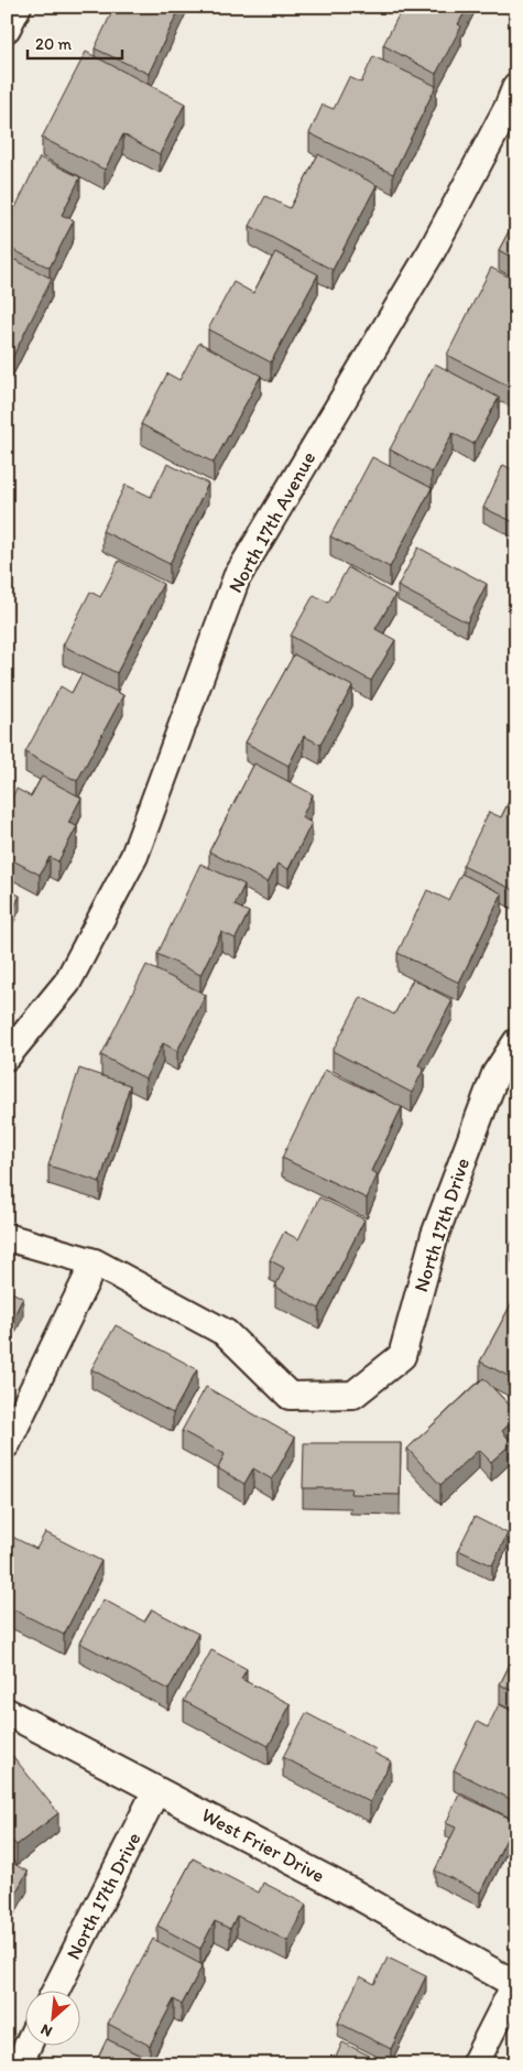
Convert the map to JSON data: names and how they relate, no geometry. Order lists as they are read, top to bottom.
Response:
{
  "streets": {
    "street": ["North 17th Avenue", "North 17th Drive", "West Frier Drive"]
  },
  "crossings": [
    ["North 17th Drive", "West Frier Drive"]
  ],
  "scale_bar": "20 m",
  "north": "bottom left"
}
